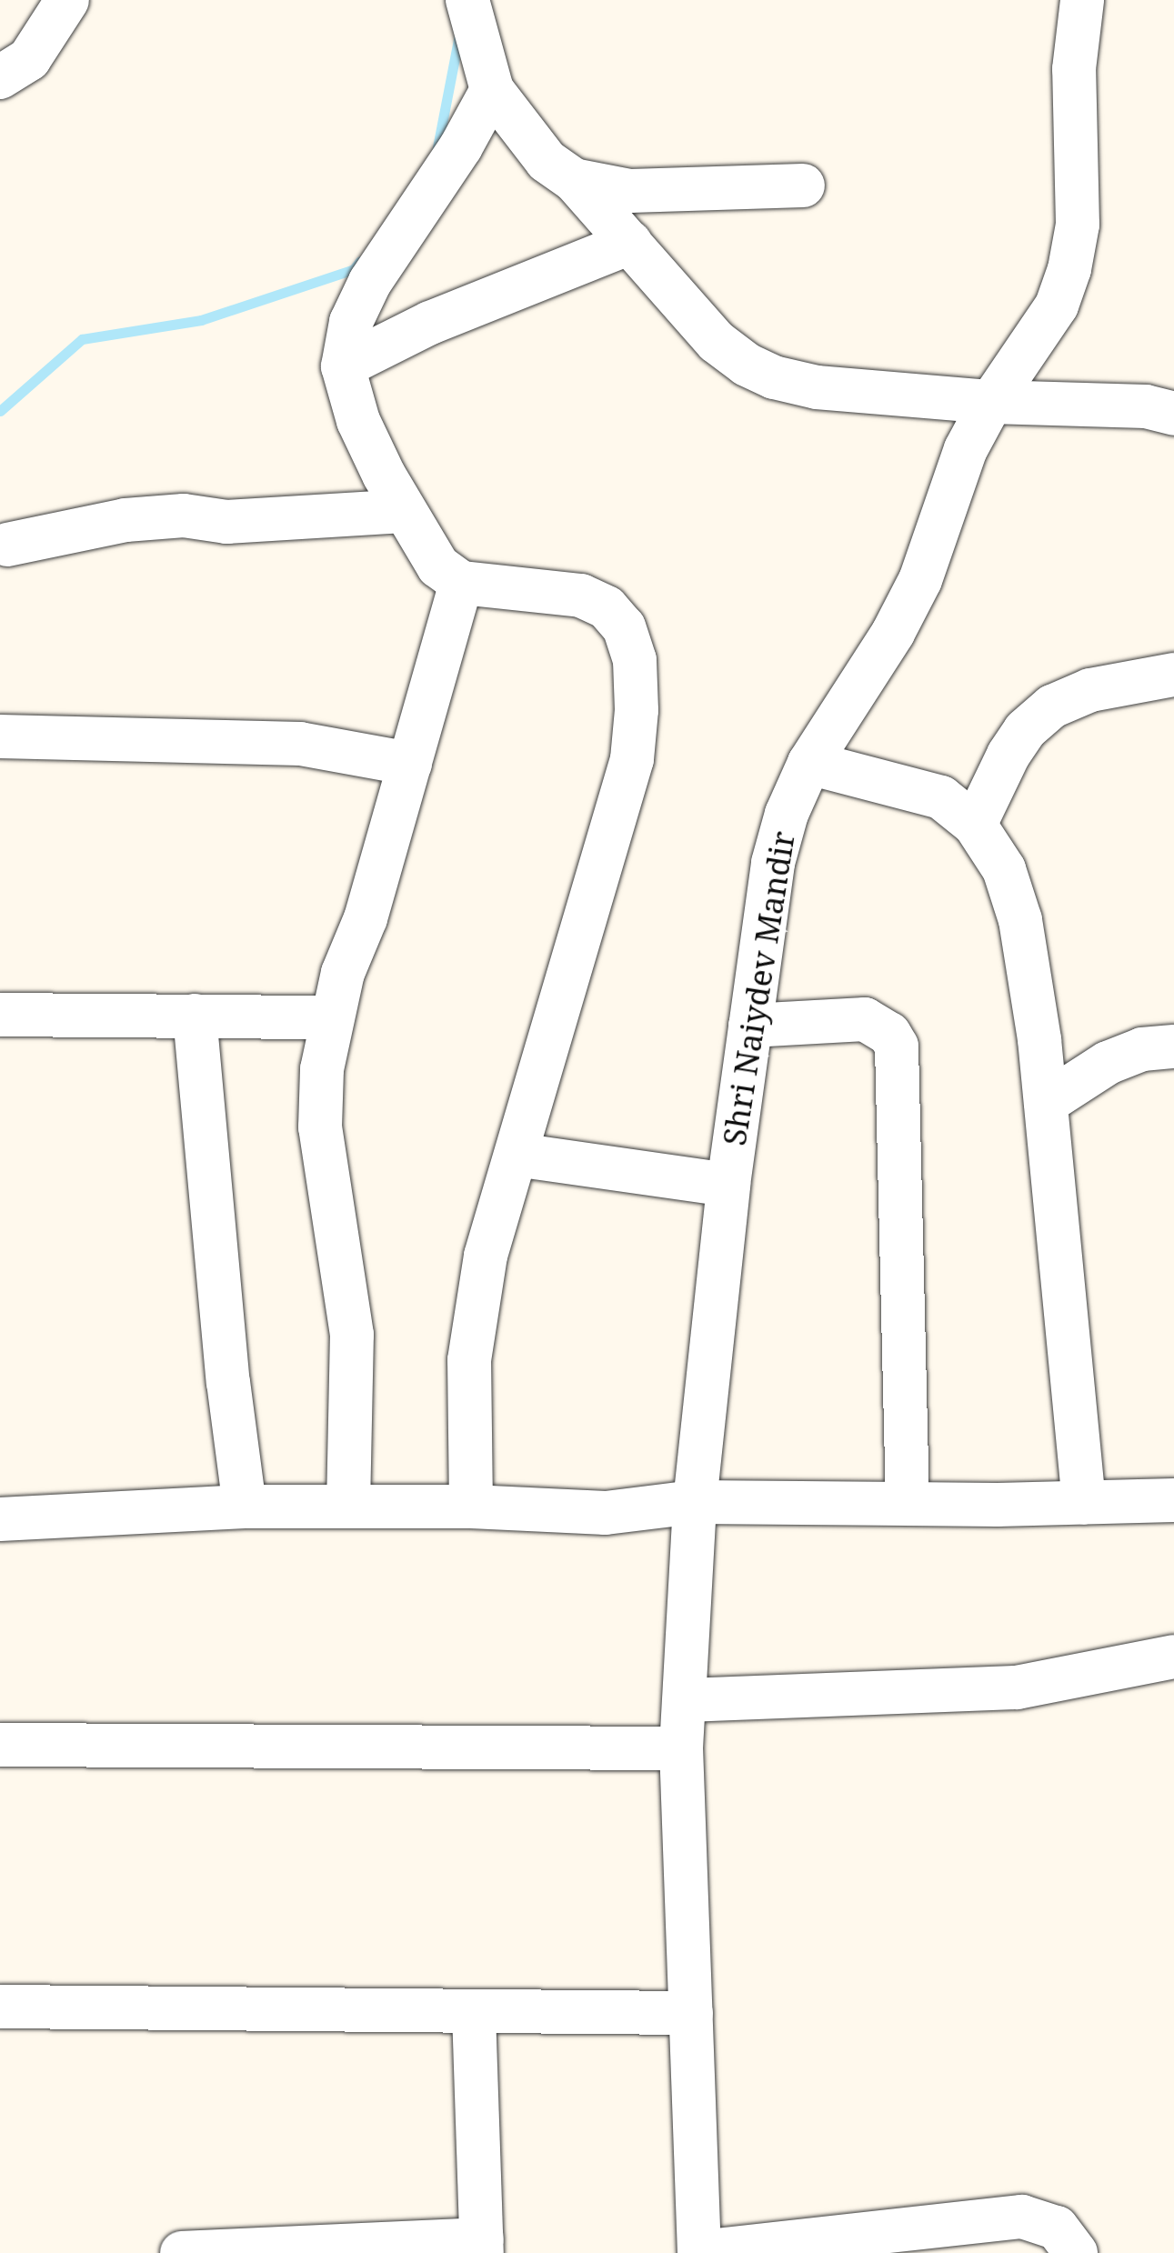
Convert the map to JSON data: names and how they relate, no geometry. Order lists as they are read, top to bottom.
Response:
{
  "streets": {
    "street": ["Shri Naiydev Mandir"]
  }
}
